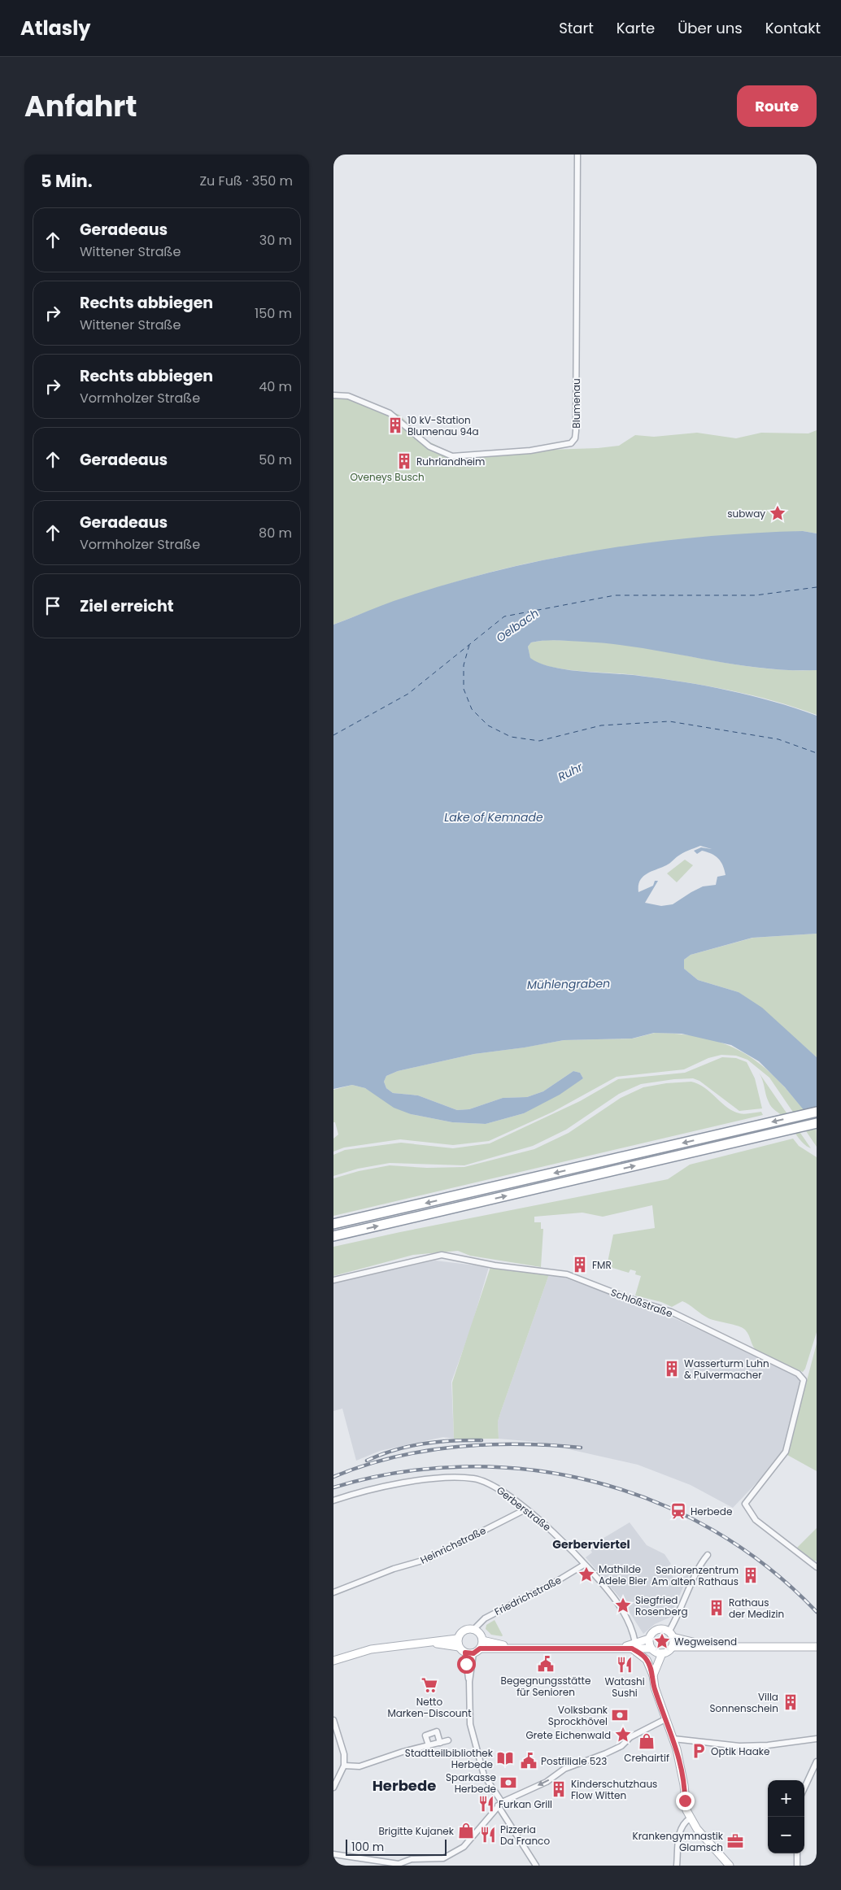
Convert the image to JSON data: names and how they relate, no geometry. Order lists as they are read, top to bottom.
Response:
{
  "streets": {
    "street": [
      "Blumenau",
      "Schloßstraße",
      "Gerberstraße",
      "Heinrichstraße",
      "Friedrichstraße"
    ]
  },
  "crossings": [
    ["Gerberstraße", "Heinrichstraße"],
    ["Gerberstraße", "Friedrichstraße"]
  ],
  "districts": ["Gerberviertel", "Herbede"],
  "water": [
    "Oelbach",
    "Ruhr",
    "Lake of Kemnade",
    "Mühlengraben"
  ],
  "parks": ["Oveneys Busch"],
  "places": {
    "building": [
      "10 kV-Station Blumenau 94a",
      "Ruhrlandheim",
      "FMR",
      "Wasserturm Luhn & Pulvermacher",
      "Seniorenzentrum Am alten Rathaus",
      "Rathaus der Medizin",
      "Villa Sonnenschein",
      "Kinderschutzhaus Flow Witten"
    ],
    "place": [
      "subway",
      "Mathilde Adele Bier",
      "Siegfried Rosenberg",
      "Wegweisend",
      "Grete Eichenwald"
    ],
    "station": ["Herbede"],
    "public building": ["Begegnungsstätte für Senioren", "Postfiliale 523"],
    "restaurant": ["Watashi Sushi", "Furkan Grill", "Pizzeria Da Franco"],
    "supermarket": ["Netto Marken-Discount"],
    "bank": ["Volksbank Sprockhövel", "Sparkasse Herbede"],
    "shop": ["Crehairtif", "Brigitte Kujanek"],
    "parking": ["Optik Haake"],
    "library": ["Stadtteilbibliothek Herbede"],
    "office": ["Krankengymnastik Glamsch"]
  },
  "scale_bar": "100 m",
  "page": {
    "header": "Atlasly",
    "nav": [
      "Start",
      "Karte",
      "Über uns",
      "Kontakt"
    ],
    "title": "Anfahrt",
    "buttons": "Route",
    "heading": ["5 Min.", "Zu Fuß · 350 m"],
    "list": [
      ["Geradeaus", "Wittener Straße", "30 m"],
      ["Rechts abbiegen", "Wittener Straße", "150 m"],
      ["Rechts abbiegen", "Vormholzer Straße", "40 m"],
      ["Geradeaus", "50 m"],
      ["Geradeaus", "Vormholzer Straße", "80 m"],
      "Ziel erreicht"
    ],
    "map_buttons": ["+", "−"],
    "scale": "100 m"
  }
}
